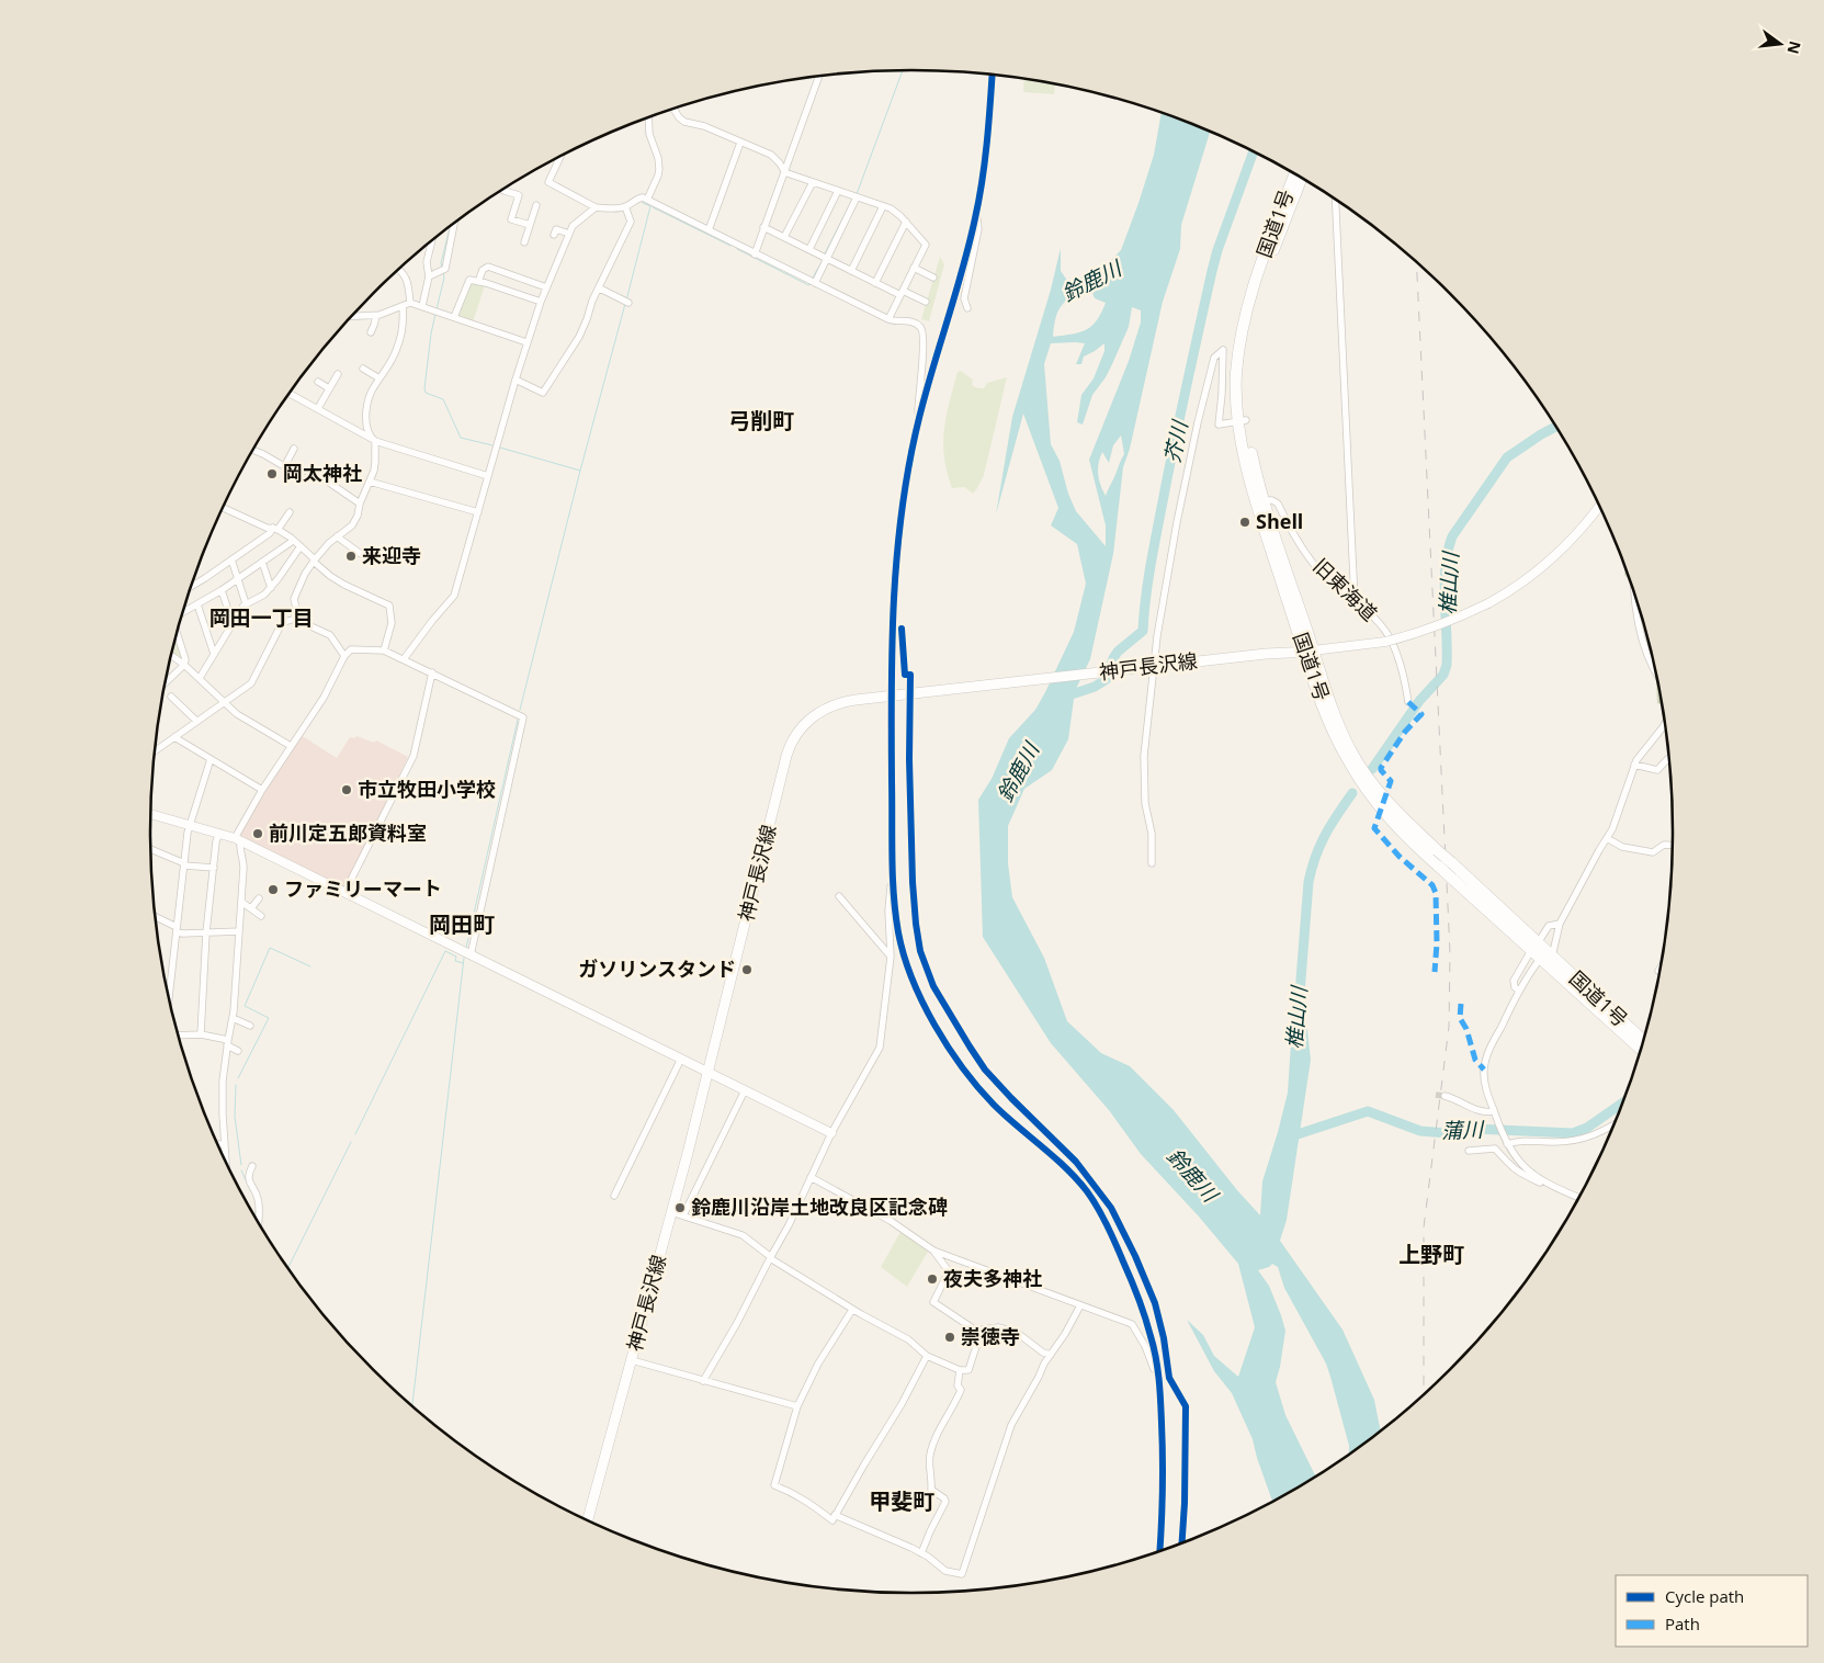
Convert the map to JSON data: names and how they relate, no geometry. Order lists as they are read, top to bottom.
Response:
{
  "streets": {
    "highway": ["国道1号"],
    "main road": ["神戸長沢線"],
    "street": ["旧東海道"]
  },
  "crossings": [
    ["国道1号", "旧東海道"],
    ["国道1号", "神戸長沢線"]
  ],
  "districts": [
    "弓削町",
    "岡田一丁目",
    "岡田町",
    "上野町",
    "甲斐町"
  ],
  "water": [
    "鈴鹿川",
    "芥川",
    "椎山川",
    "蒲川"
  ],
  "places": [
    "岡太神社",
    "Shell",
    "来迎寺",
    "市立牧田小学校",
    "前川定五郎資料室",
    "ファミリーマート",
    "ガソリンスタンド",
    "鈴鹿川沿岸土地改良区記念碑",
    "夜夫多神社",
    "崇徳寺"
  ],
  "legend": ["Cycle path", "Path"],
  "north": "right"
}
